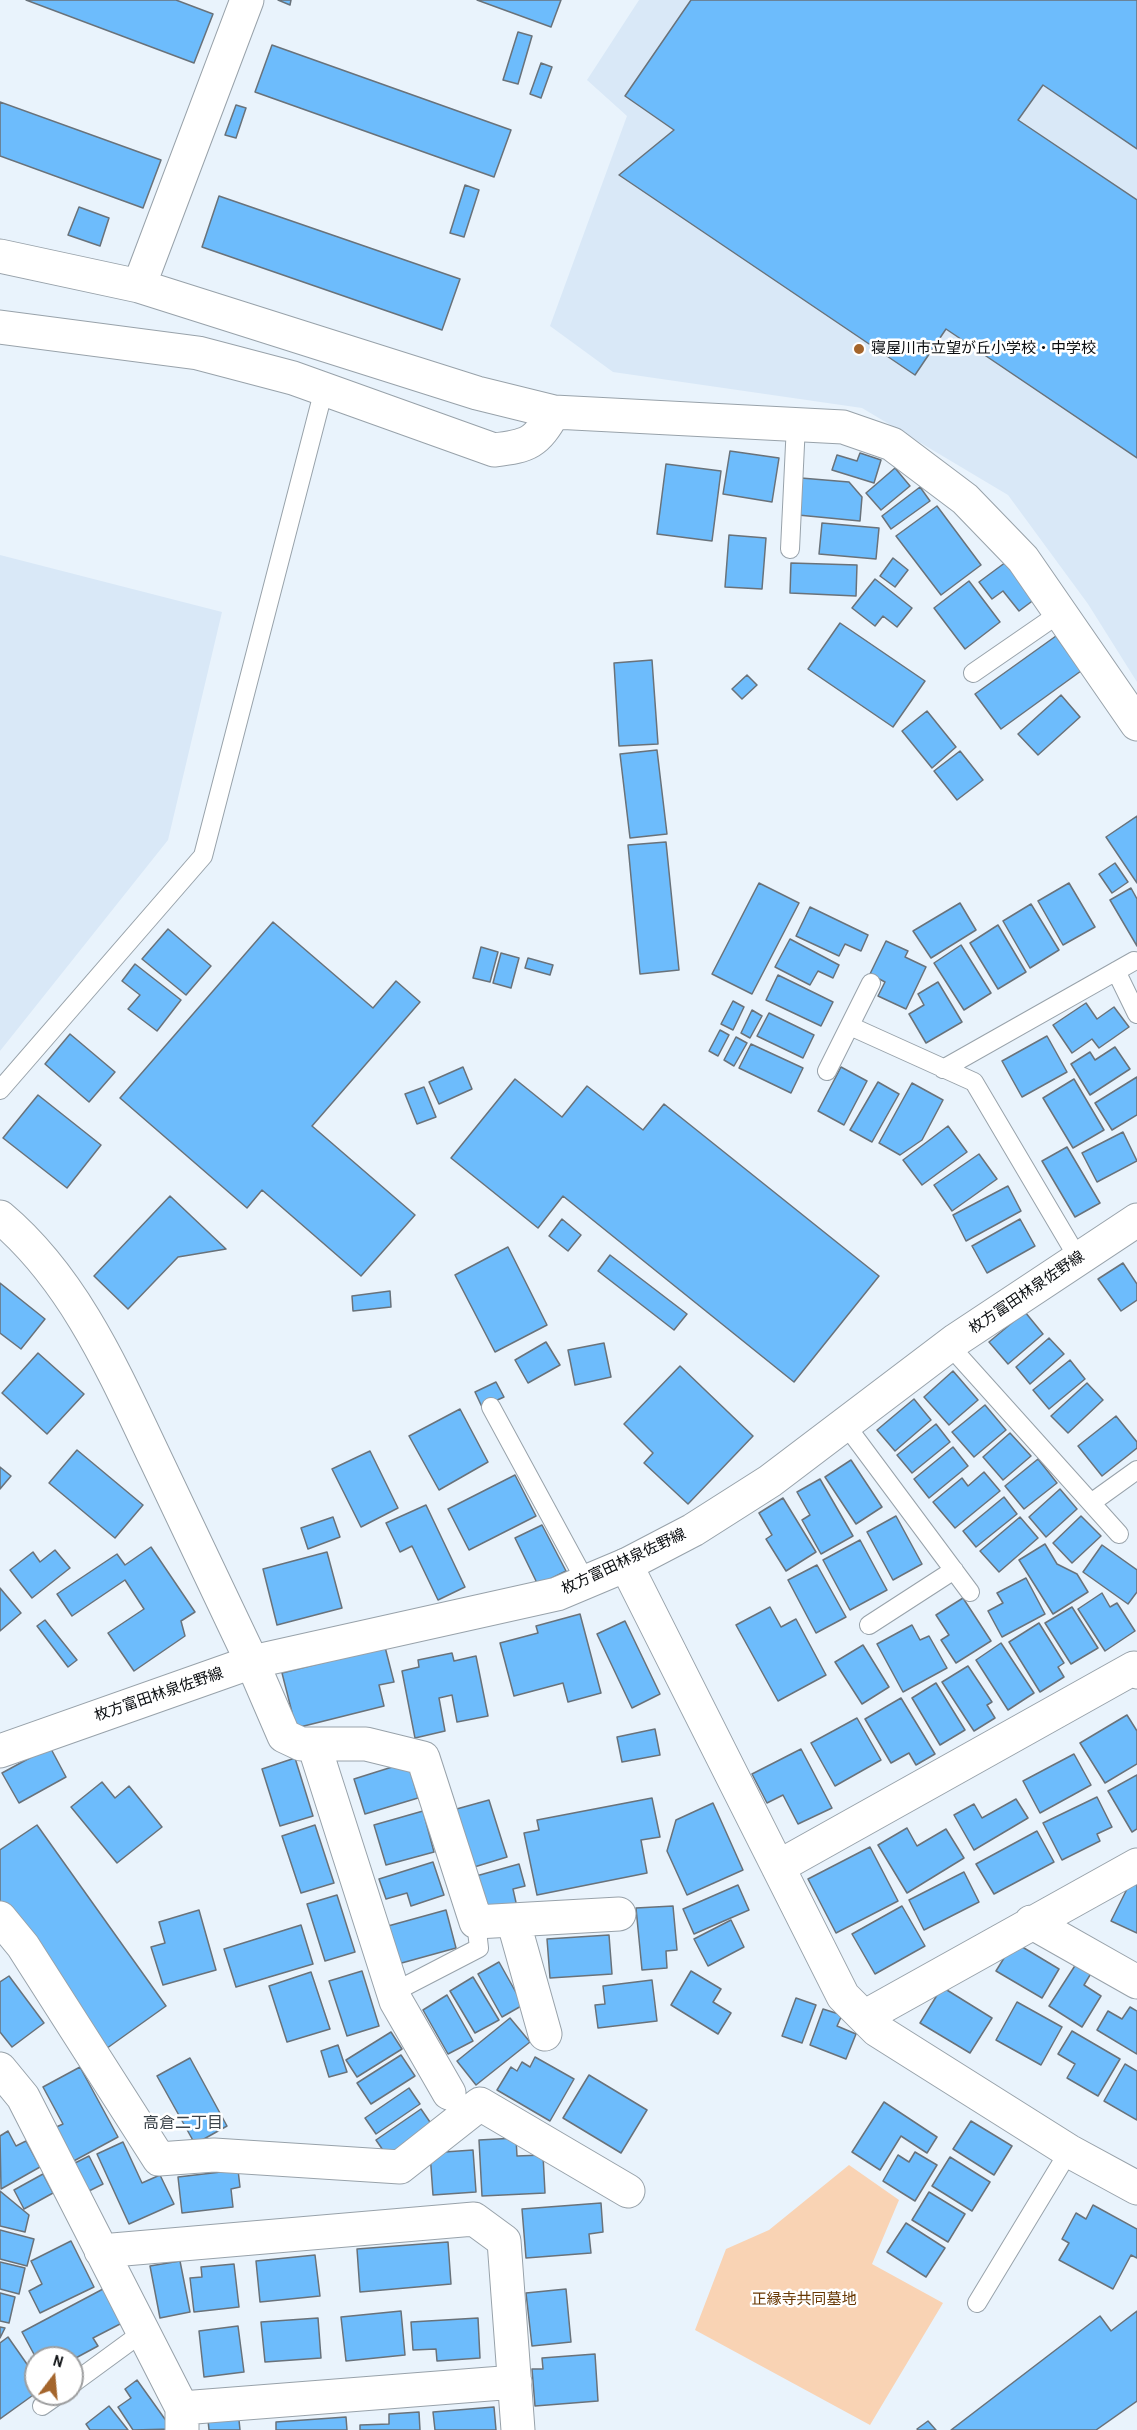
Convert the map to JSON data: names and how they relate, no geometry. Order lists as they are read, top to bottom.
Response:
{
  "streets": {
    "street": ["枚方富田林泉佐野線"]
  },
  "districts": ["高倉二丁目"],
  "parks": ["正縁寺共同墓地"],
  "places": ["寝屋川市立望が丘小学校・中学校"],
  "north": "top"
}
